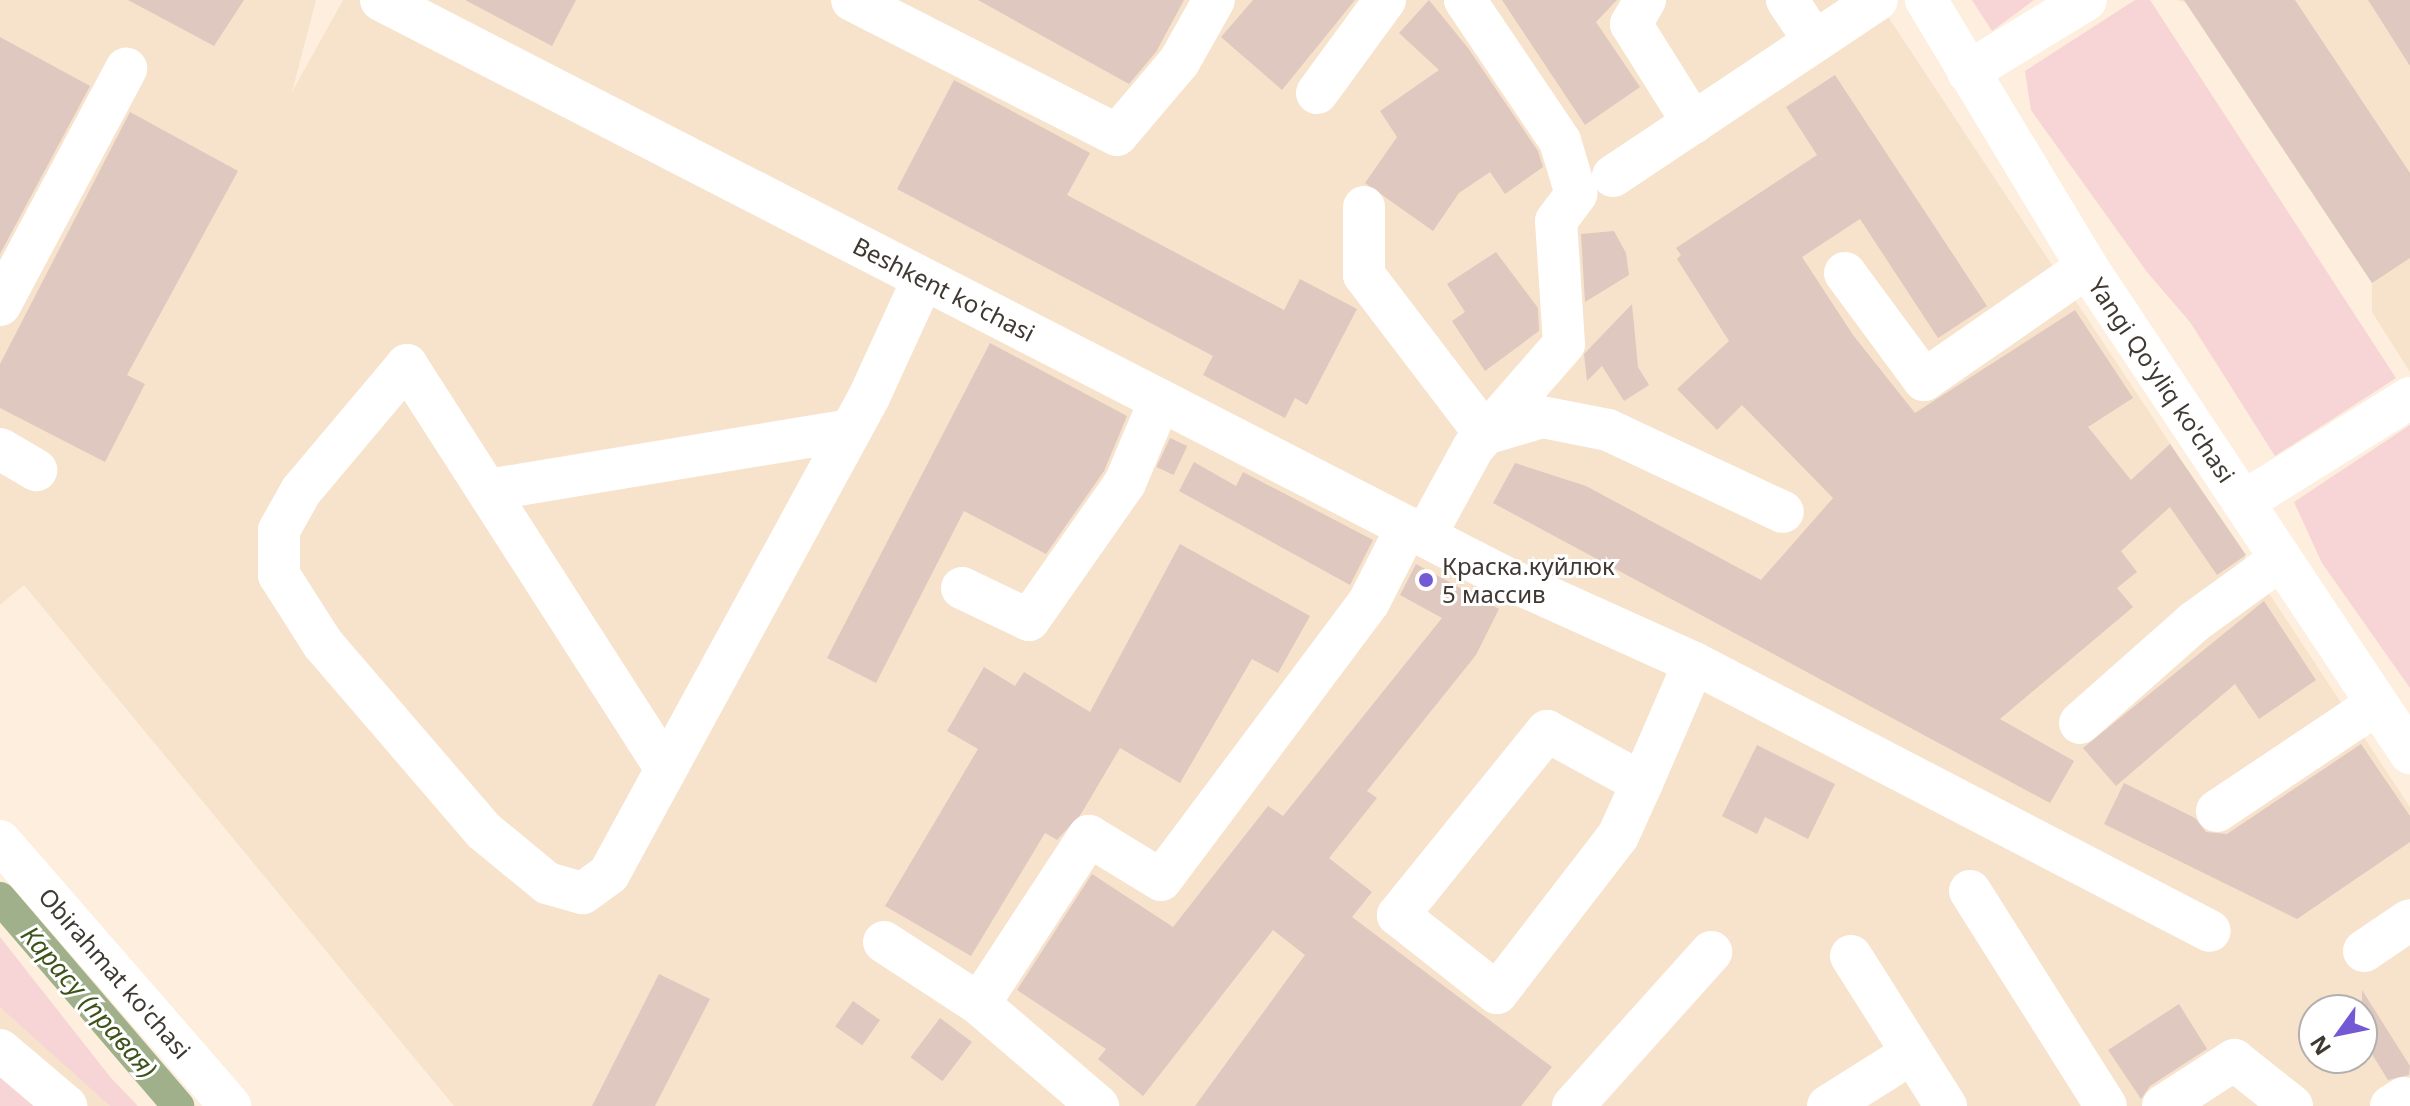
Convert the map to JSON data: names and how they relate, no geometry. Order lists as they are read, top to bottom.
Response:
{
  "streets": {
    "street": ["Beshkent ko'chasi", "Yangi Qo'yliq ko'chasi", "Obirahmat ko'chasi"]
  },
  "water": ["Карасу (правая)"],
  "places": ["Краска.куйлюк 5 массив"],
  "north": "bottom left"
}
